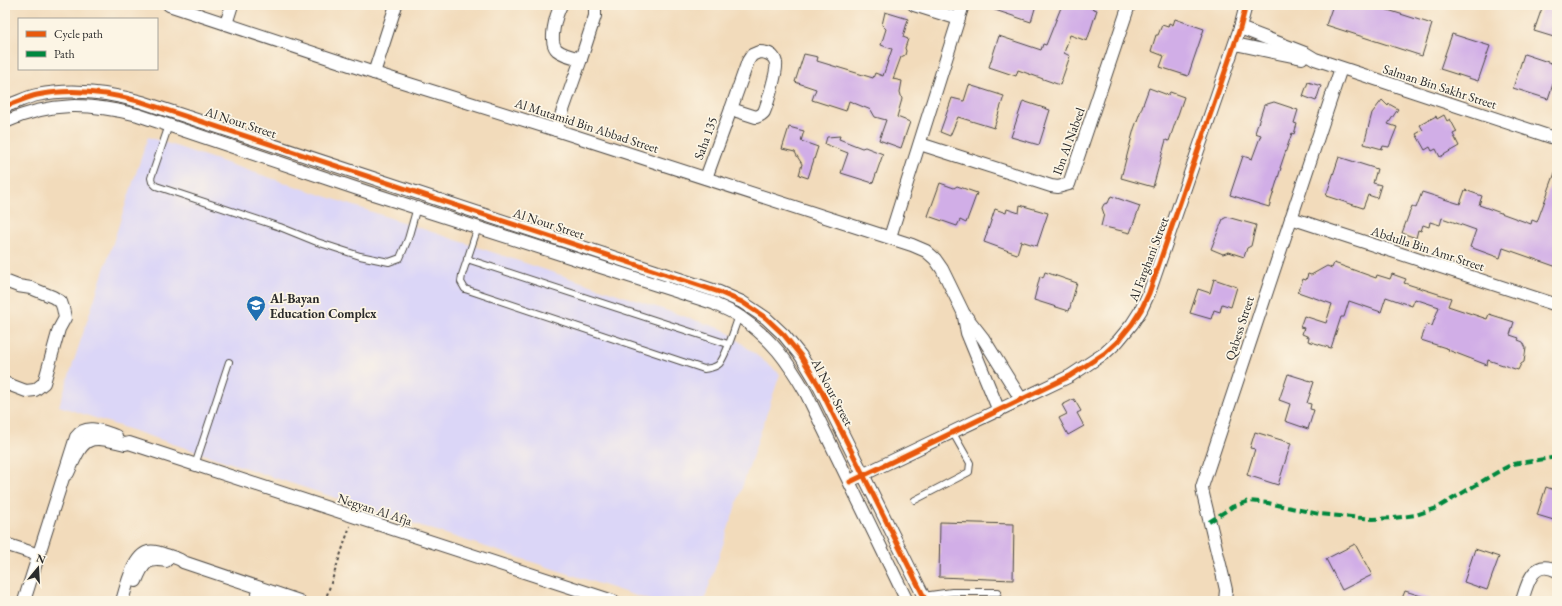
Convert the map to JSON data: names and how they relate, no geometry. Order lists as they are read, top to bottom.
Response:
{
  "streets": {
    "street": [
      "Salman Bin Sakhr Street",
      "Al Nour Street",
      "Al Mutamid Bin Abbad Street",
      "Saha 135",
      "Ibn Al Nabeel",
      "Abdulla Bin Amr Street",
      "Al Farghani Street",
      "Qabess Street",
      "Negyan Al Afja"
    ]
  },
  "crossings": [
    ["Salman Bin Sakhr Street", "Al Farghani Street"],
    ["Salman Bin Sakhr Street", "Qabess Street"],
    ["Al Nour Street", "Al Farghani Street"],
    ["Al Mutamid Bin Abbad Street", "Saha 135"],
    ["Al Mutamid Bin Abbad Street", "Al Farghani Street"],
    ["Abdulla Bin Amr Street", "Qabess Street"]
  ],
  "places": {
    "school or university": ["Al-Bayan Education Complex"]
  },
  "legend": ["Cycle path", "Path"],
  "north": "top"
}
